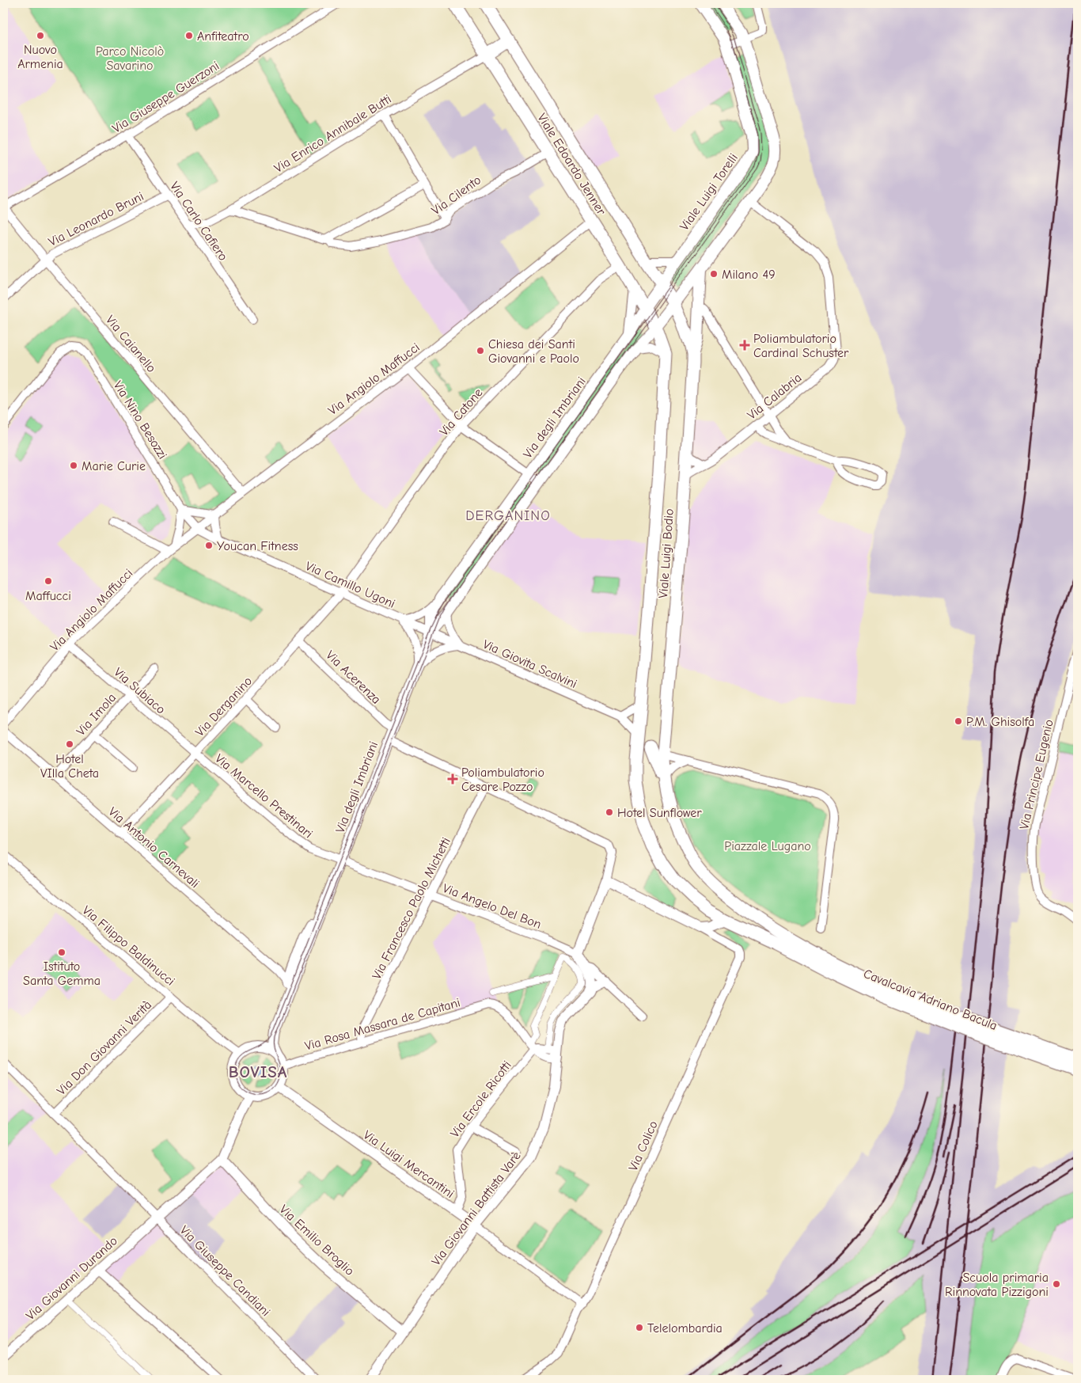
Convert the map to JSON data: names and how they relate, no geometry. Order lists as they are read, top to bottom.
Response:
{
  "streets": {
    "main road": [
      "Viale Edoardo Jenner",
      "Viale Luigi Torelli",
      "Viale Luigi Bodio",
      "Cavalcavia Adriano Bacula"
    ],
    "street": [
      "Via Giuseppe Guerzoni",
      "Via Enrico Annibale Butti",
      "Via Cilento",
      "Via Leonardo Bruni",
      "Via Carlo Cafiero",
      "Via Caianello",
      "Via Angiolo Maffucci",
      "Via Calabria",
      "Via Catone",
      "Via degli Imbriani",
      "Via Nino Besozzi",
      "Via Camillo Ugoni",
      "Via Giovita Scalvini",
      "Via Acerenza",
      "Via Subiaco",
      "Via Derganino",
      "Via Imola",
      "Via Principe Eugenio",
      "Via Marcello Prestinari",
      "Via Antonio Carnevali",
      "Via Angelo Del Bon",
      "Via Francesco Paolo Michetti",
      "Via Filippo Baldinucci",
      "Via Rosa Massara de Capitani",
      "Via Don Giovanni Verità",
      "Via Ercole Ricotti",
      "Via Colico",
      "Via Luigi Mercantini",
      "Via Giovanni Battista Varè",
      "Via Emilio Broglio",
      "Via Giuseppe Candiani",
      "Via Giovanni Durando"
    ]
  },
  "crossings": [
    ["Via Giuseppe Guerzoni", "Via Carlo Cafiero"],
    ["Via Giuseppe Guerzoni", "Via Caianello"],
    ["Via Enrico Annibale Butti", "Viale Edoardo Jenner"],
    ["Via Enrico Annibale Butti", "Via Cilento"],
    ["Via Enrico Annibale Butti", "Via Carlo Cafiero"],
    ["Viale Edoardo Jenner", "Viale Luigi Torelli"],
    ["Viale Edoardo Jenner", "Via Cilento"],
    ["Viale Edoardo Jenner", "Via Angiolo Maffucci"],
    ["Viale Edoardo Jenner", "Via Catone"],
    ["Viale Edoardo Jenner", "Via degli Imbriani"],
    ["Viale Edoardo Jenner", "Viale Luigi Bodio"],
    ["Viale Luigi Torelli", "Via degli Imbriani"],
    ["Via Leonardo Bruni", "Via Carlo Cafiero"],
    ["Via Leonardo Bruni", "Via Caianello"],
    ["Via Caianello", "Via Angiolo Maffucci"],
    ["Via Angiolo Maffucci", "Via Nino Besozzi"],
    ["Via Angiolo Maffucci", "Via Camillo Ugoni"],
    ["Via Angiolo Maffucci", "Via Subiaco"],
    ["Via Calabria", "Viale Luigi Bodio"],
    ["Via Catone", "Via Camillo Ugoni"],
    ["Via Catone", "Via Derganino"],
    ["Via degli Imbriani", "Via Camillo Ugoni"],
    ["Via degli Imbriani", "Via Giovita Scalvini"],
    ["Via degli Imbriani", "Via Acerenza"],
    ["Via degli Imbriani", "Via Marcello Prestinari"],
    ["Via degli Imbriani", "Via Antonio Carnevali"],
    ["Via degli Imbriani", "Via Filippo Baldinucci"],
    ["Via degli Imbriani", "Via Rosa Massara de Capitani"],
    ["Via degli Imbriani", "Via Luigi Mercantini"],
    ["Via Nino Besozzi", "Via Camillo Ugoni"],
    ["Viale Luigi Bodio", "Via Giovita Scalvini"],
    ["Via Camillo Ugoni", "Via Giovita Scalvini"],
    ["Via Camillo Ugoni", "Via Derganino"],
    ["Via Acerenza", "Via Derganino"],
    ["Via Subiaco", "Via Derganino"],
    ["Via Subiaco", "Via Imola"],
    ["Via Subiaco", "Via Marcello Prestinari"],
    ["Via Derganino", "Via Marcello Prestinari"],
    ["Via Derganino", "Via Antonio Carnevali"],
    ["Via Imola", "Via Antonio Carnevali"],
    ["Via Marcello Prestinari", "Via Angelo Del Bon"],
    ["Via Marcello Prestinari", "Via Francesco Paolo Michetti"],
    ["Via Angelo Del Bon", "Via Francesco Paolo Michetti"],
    ["Via Francesco Paolo Michetti", "Via Rosa Massara de Capitani"],
    ["Via Filippo Baldinucci", "Via Rosa Massara de Capitani"],
    ["Via Filippo Baldinucci", "Via Don Giovanni Verità"],
    ["Via Filippo Baldinucci", "Via Luigi Mercantini"],
    ["Via Rosa Massara de Capitani", "Via Ercole Ricotti"],
    ["Via Rosa Massara de Capitani", "Via Luigi Mercantini"],
    ["Via Don Giovanni Verità", "Via Giuseppe Candiani"],
    ["Via Ercole Ricotti", "Via Luigi Mercantini"],
    ["Via Colico", "Via Luigi Mercantini"],
    ["Via Luigi Mercantini", "Via Giovanni Battista Varè"],
    ["Via Giovanni Battista Varè", "Via Emilio Broglio"],
    ["Via Emilio Broglio", "Via Giovanni Durando"],
    ["Via Giuseppe Candiani", "Via Giovanni Durando"]
  ],
  "districts": ["DERGANINO", "BOVISA"],
  "parks": ["Parco Nicolò Savarino", "Piazzale Lugano"],
  "places": {
    "other": [
      "Nuovo Armenia",
      "Anfiteatro",
      "Milano 49",
      "Chiesa dei Santi Giovanni e Paolo",
      "Marie Curie",
      "Youcan Fitness",
      "Maffucci",
      "P.M. Ghisolfa",
      "Hotel VIlla Cheta",
      "Hotel Sunflower",
      "Istituto Santa Gemma",
      "Scuola primaria Rinnovata Pizzigoni",
      "Telelombardia"
    ],
    "health": ["Poliambulatorio Cardinal Schuster", "Poliambulatorio Cesare Pozzo"]
  }
}
